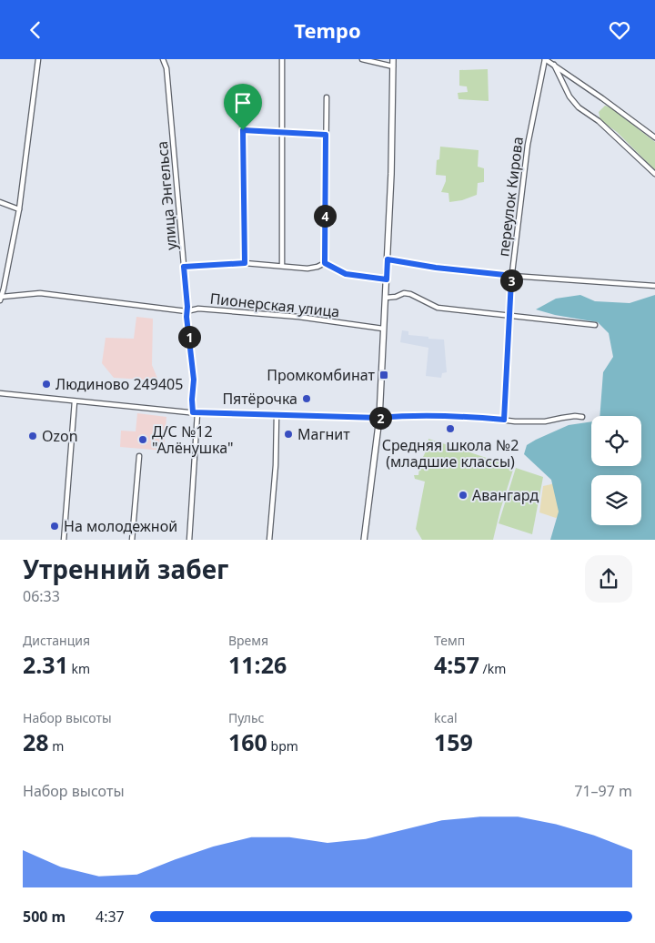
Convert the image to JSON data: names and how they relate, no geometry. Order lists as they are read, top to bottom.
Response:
{
  "streets": {
    "street": ["улица Энгельса", "переулок Кирова", "Пионерская улица"]
  },
  "crossings": [
    ["улица Энгельса", "Пионерская улица"]
  ],
  "places": {
    "transit": ["Промкомбинат"],
    "other": [
      "Людиново 249405",
      "Пятёрочка",
      "Средняя школа №2 (младшие классы)",
      "Магнит",
      "Ozon",
      "Д/С №12 \"Алёнушка\"",
      "Авангард",
      "На молодежной"
    ]
  },
  "page": {
    "header": "Tempo",
    "pins": [
      "4",
      "3",
      "1",
      "2"
    ],
    "heading": ["Утренний забег", "06:33"],
    "stats": [
      ["Дистанция", "2.31 km"],
      ["Время", "11:26"],
      ["Темп", "4:57 /km"],
      ["Набор высоты", "28 m"],
      ["Пульс", "160 bpm"],
      ["kcal", "159"]
    ],
    "chart": ["Набор высоты", "71–97 m"],
    "list": [
      {
        "name": "500 m",
        "note": "4:37"
      }
    ]
  }
}
